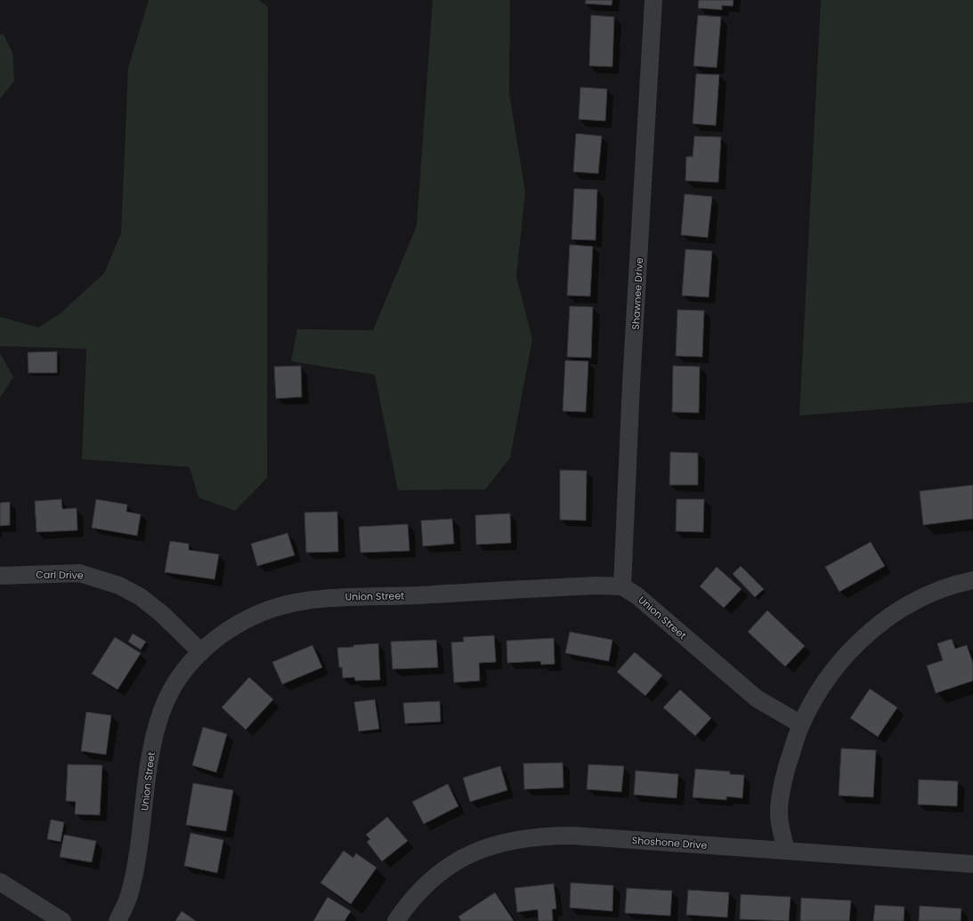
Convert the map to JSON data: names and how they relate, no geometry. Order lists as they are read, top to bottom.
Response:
{
  "streets": {
    "street": [
      "Shawnee Drive",
      "Carl Drive",
      "Union Street",
      "Shoshone Drive"
    ]
  },
  "crossings": [
    ["Shawnee Drive", "Union Street"],
    ["Carl Drive", "Union Street"]
  ]
}
